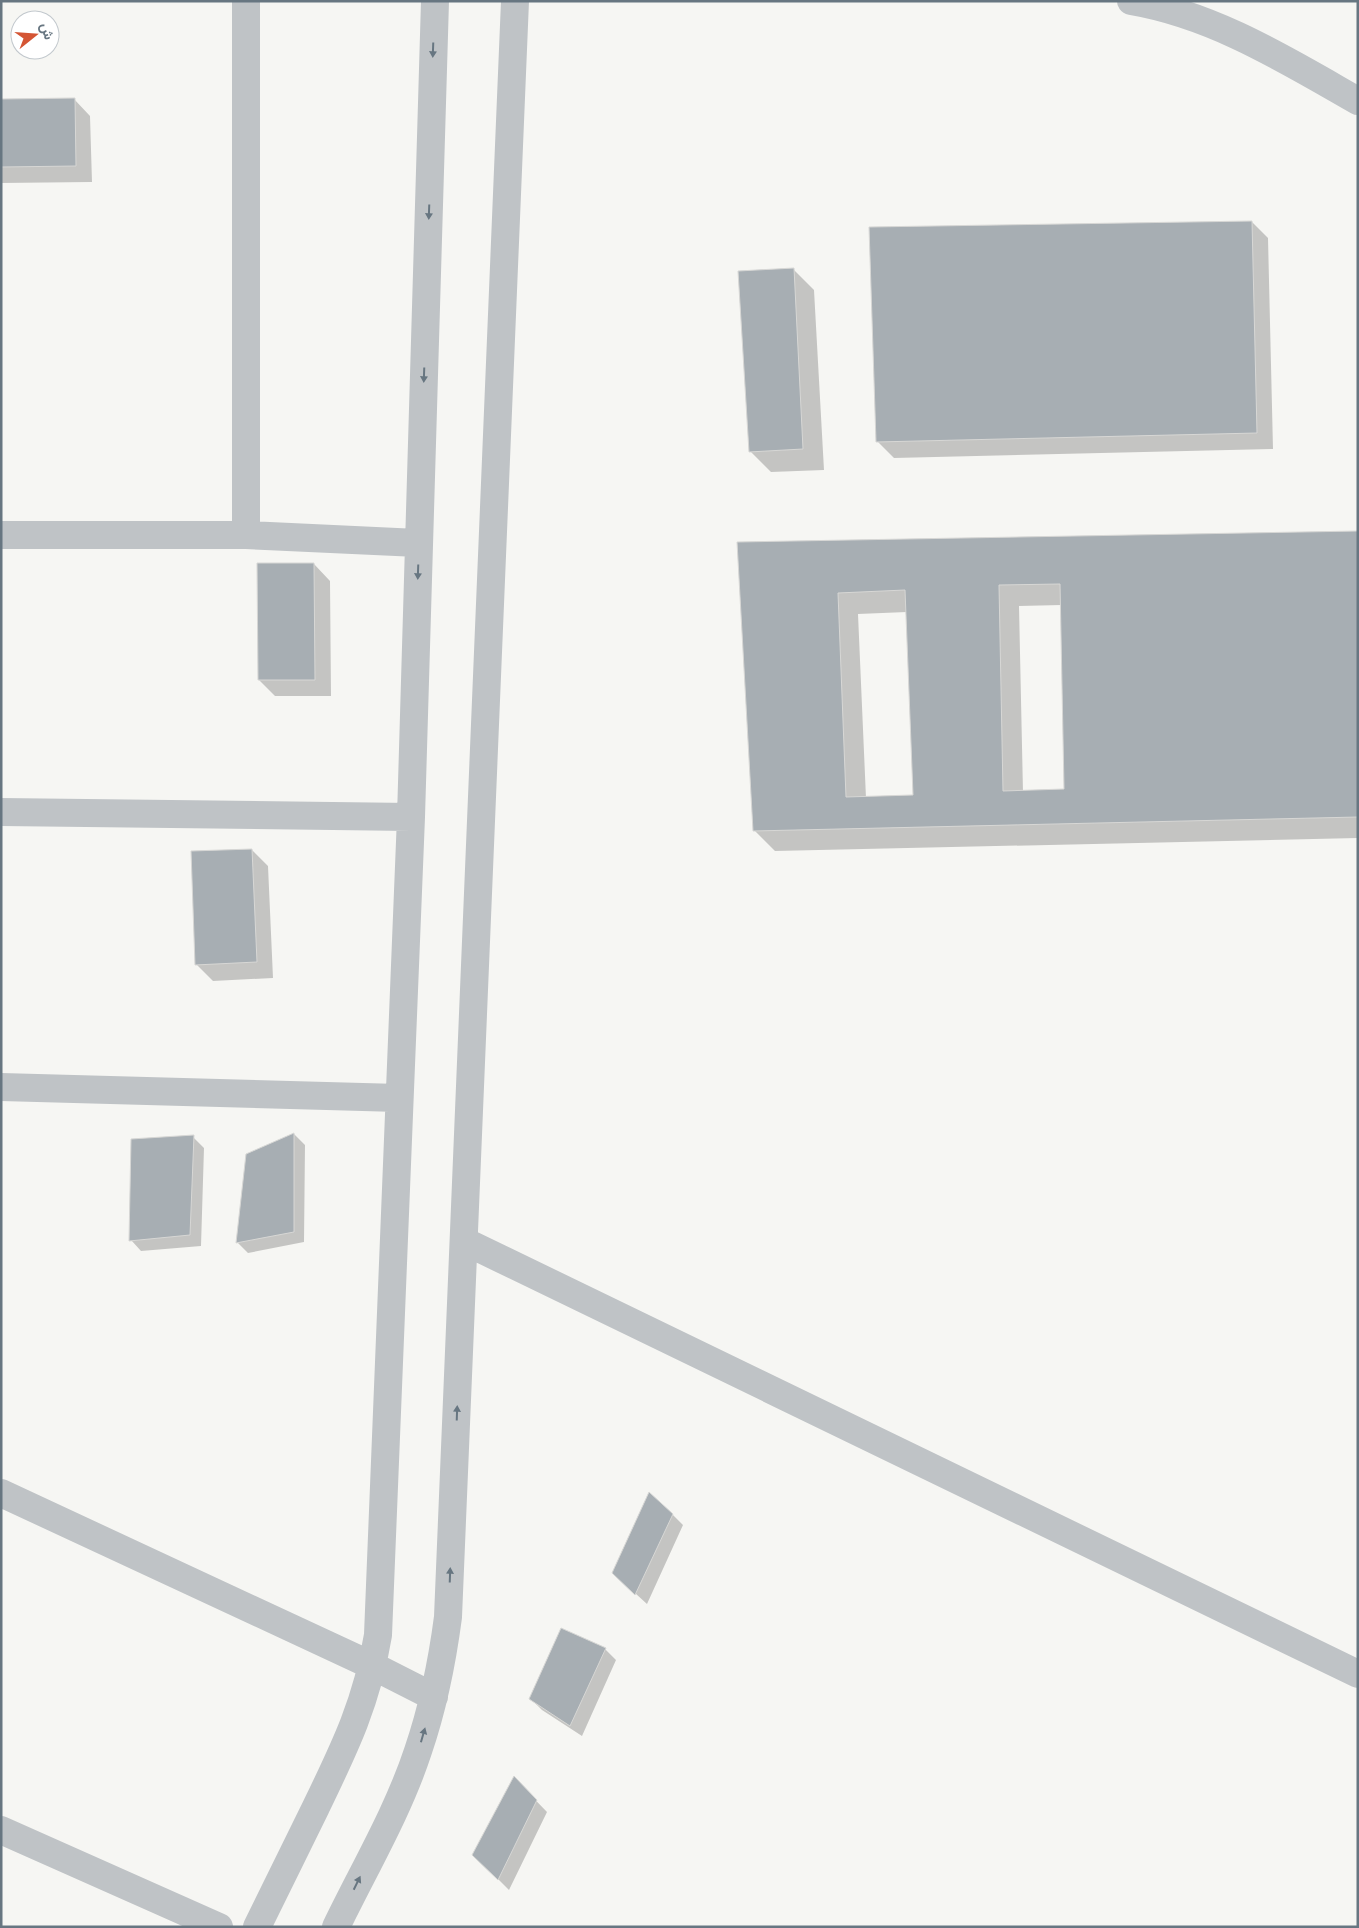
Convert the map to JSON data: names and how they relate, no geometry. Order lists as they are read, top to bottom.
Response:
{
  "north": "right"
}
